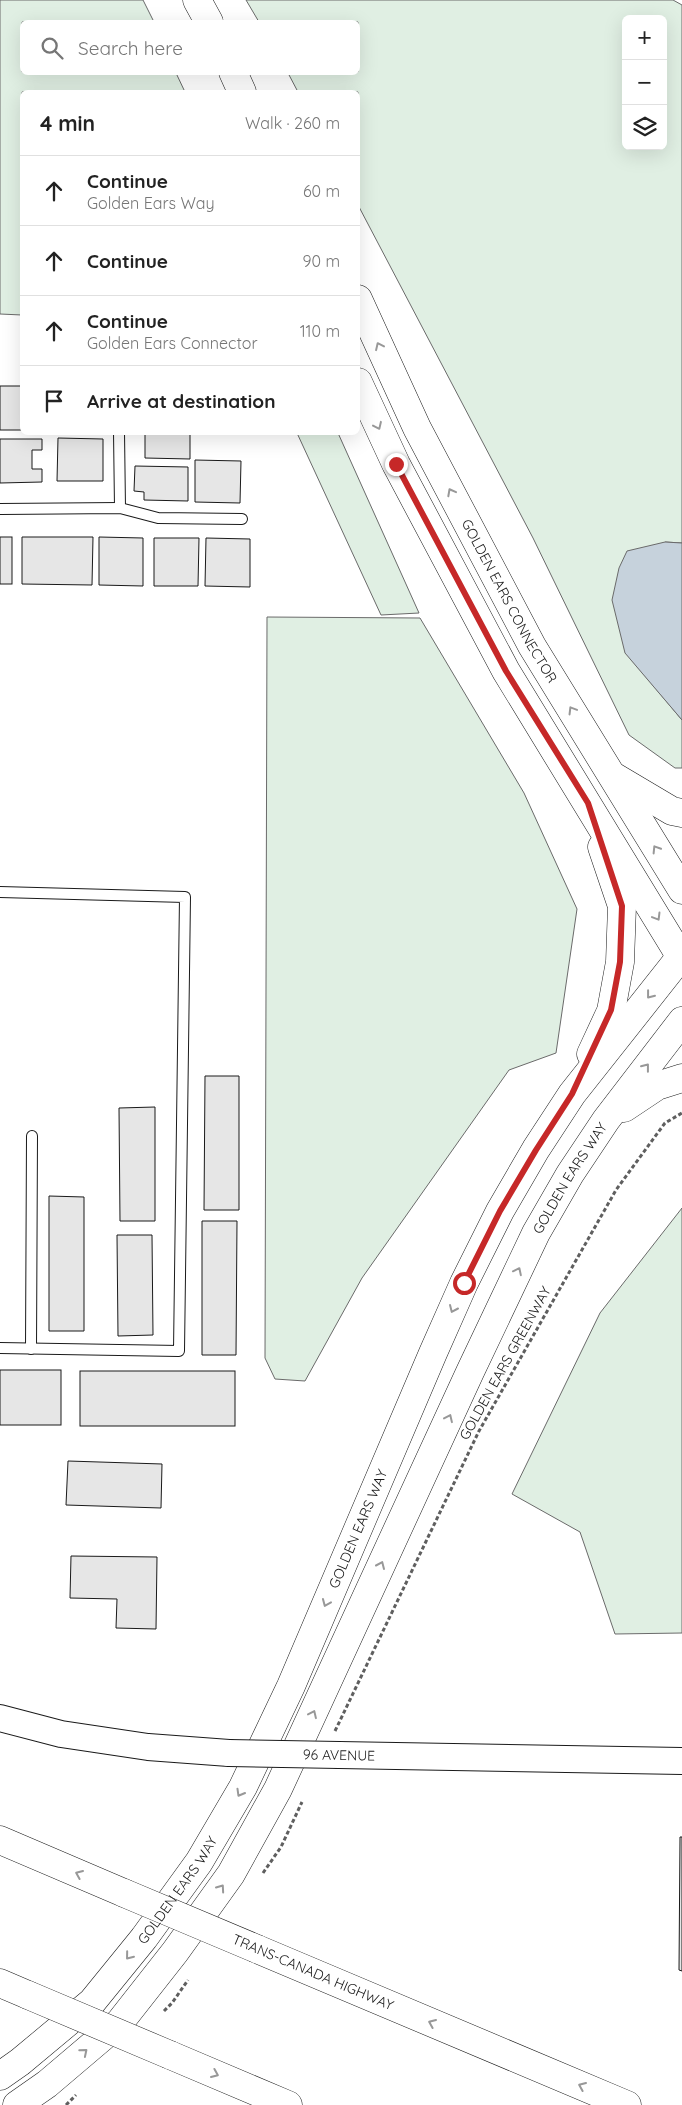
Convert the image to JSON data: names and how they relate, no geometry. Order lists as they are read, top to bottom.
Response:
{
  "streets": {
    "main road": ["GOLDEN EARS CONNECTOR", "GOLDEN EARS WAY", "TRANS-CANADA HIGHWAY"],
    "street": ["96 AVENUE"],
    "path": ["GOLDEN EARS GREENWAY"]
  },
  "page": {
    "map_buttons": ["+", "−"],
    "search": "Search here",
    "heading": ["4 min", "Walk · 260 m"],
    "list": [
      ["Continue", "Golden Ears Way", "60 m"],
      ["Continue", "90 m"],
      ["Continue", "Golden Ears Connector", "110 m"],
      "Arrive at destination"
    ]
  }
}
